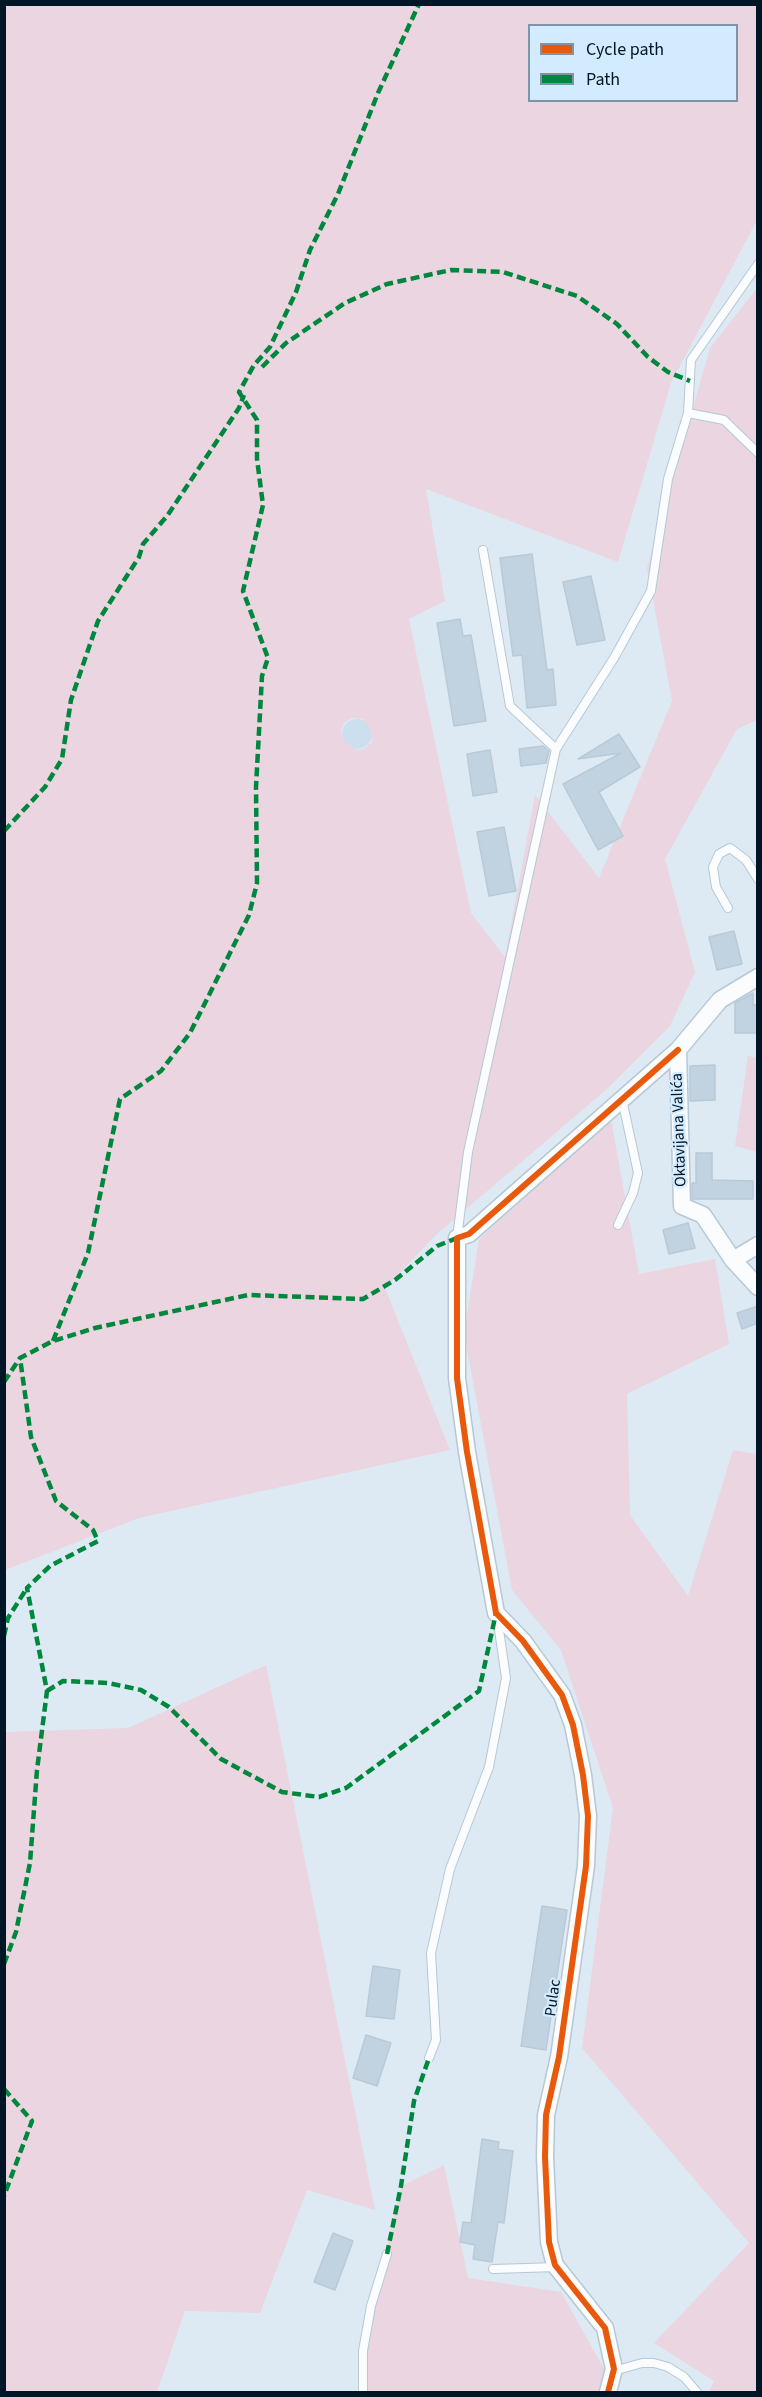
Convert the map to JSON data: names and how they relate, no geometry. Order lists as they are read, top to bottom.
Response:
{
  "streets": {
    "street": ["Oktavijana Valića", "Pulac"]
  },
  "legend": ["Cycle path", "Path"]
}
